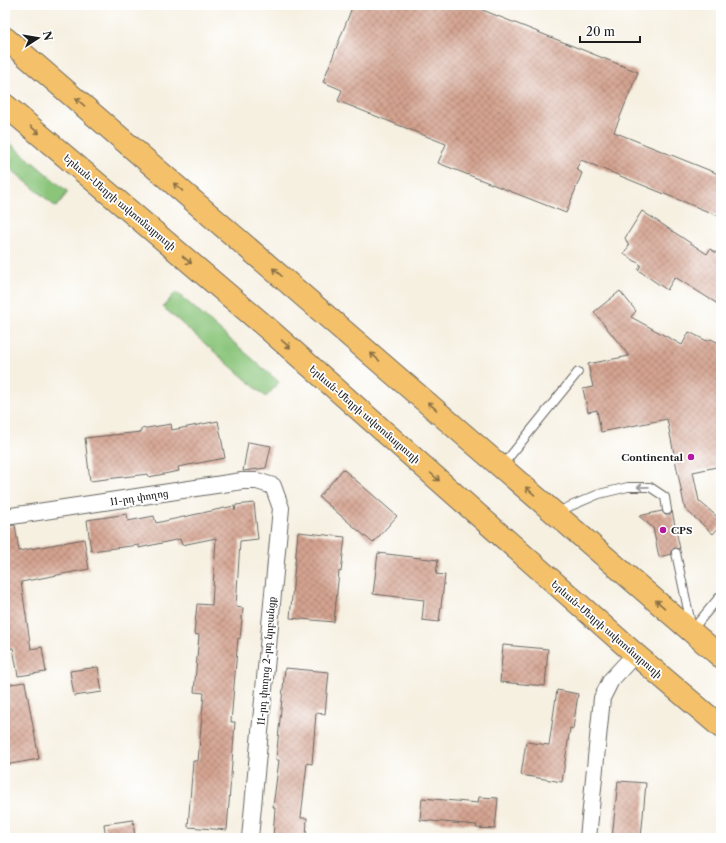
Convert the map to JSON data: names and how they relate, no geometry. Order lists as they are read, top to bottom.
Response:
{
  "streets": {
    "highway": ["Երևան-Մեղրի ավտոմայրուղի"],
    "street": ["11-րդ փողոց", "11-րդ փողոց 2-րդ նրբանցք"]
  },
  "crossings": [
    ["11-րդ փողոց", "11-րդ փողոց 2-րդ նրբանցք"]
  ],
  "places": ["Continental", "CPS"],
  "scale_bar": "20 m",
  "north": "right"
}
